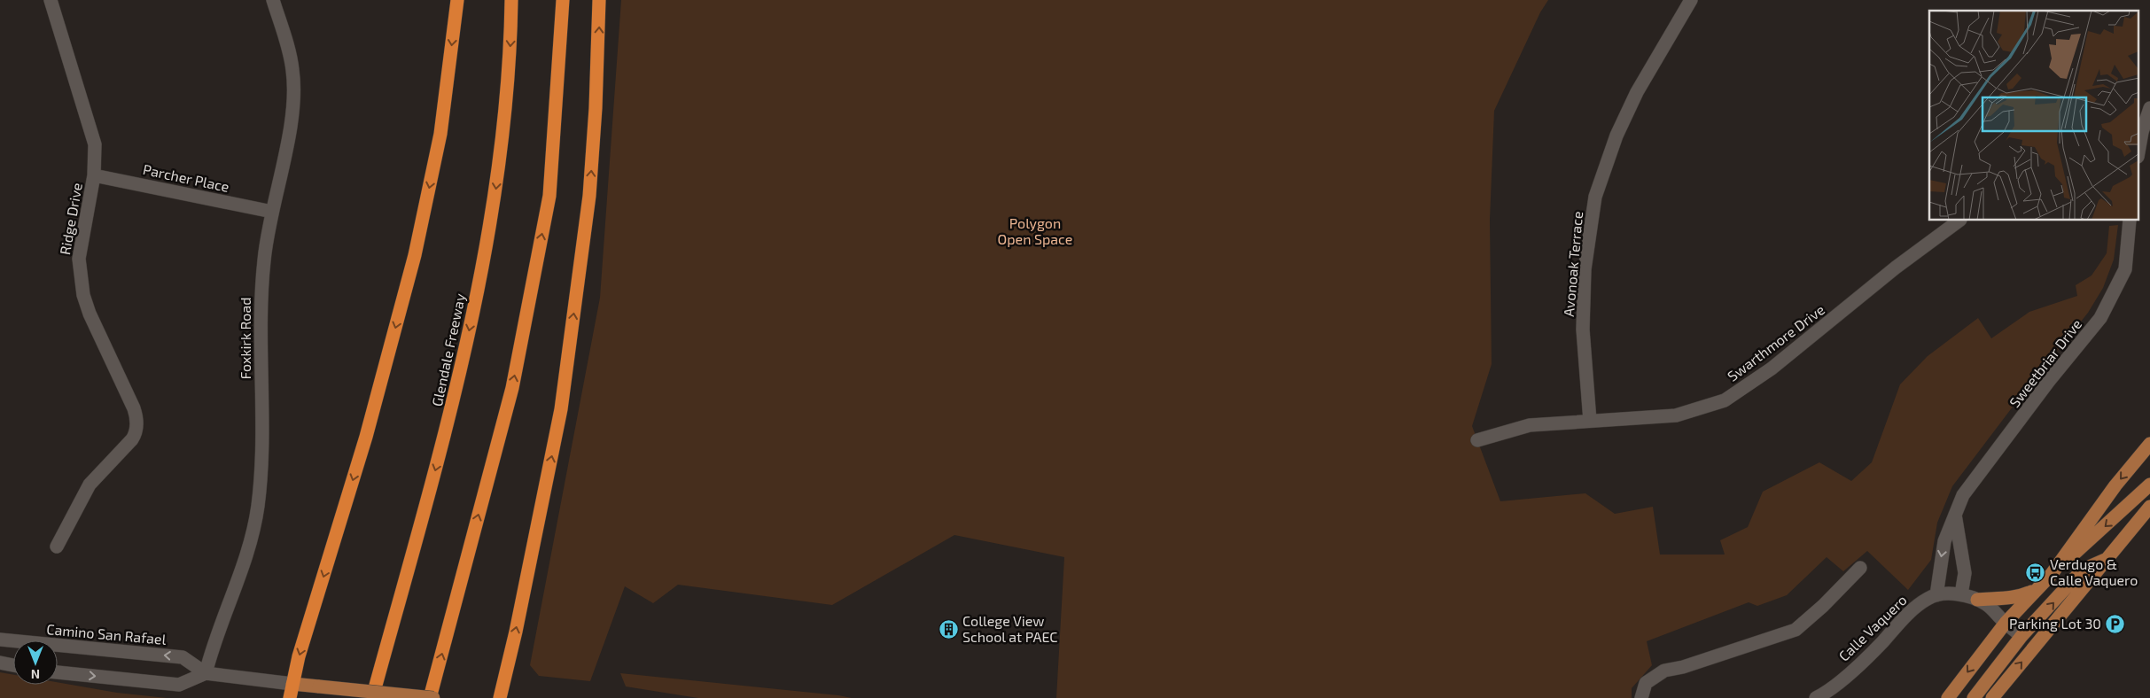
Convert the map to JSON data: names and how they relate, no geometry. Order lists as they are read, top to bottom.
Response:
{
  "streets": {
    "highway": ["Glendale Freeway"],
    "main road": ["Camino San Rafael"],
    "street": [
      "Parcher Place",
      "Ridge Drive",
      "Avonoak Terrace",
      "Foxkirk Road",
      "Swarthmore Drive",
      "Sweetbriar Drive",
      "Calle Vaquero"
    ]
  },
  "crossings": [
    ["Parcher Place", "Ridge Drive"],
    ["Parcher Place", "Foxkirk Road"],
    ["Avonoak Terrace", "Swarthmore Drive"],
    ["Foxkirk Road", "Camino San Rafael"],
    ["Sweetbriar Drive", "Calle Vaquero"]
  ],
  "parks": ["Polygon Open Space"],
  "places": {
    "bus stop": ["Verdugo & Calle Vaquero"],
    "parking": ["Parking Lot 30"],
    "building": ["College View School at PAEC"]
  },
  "north": "bottom"
}
